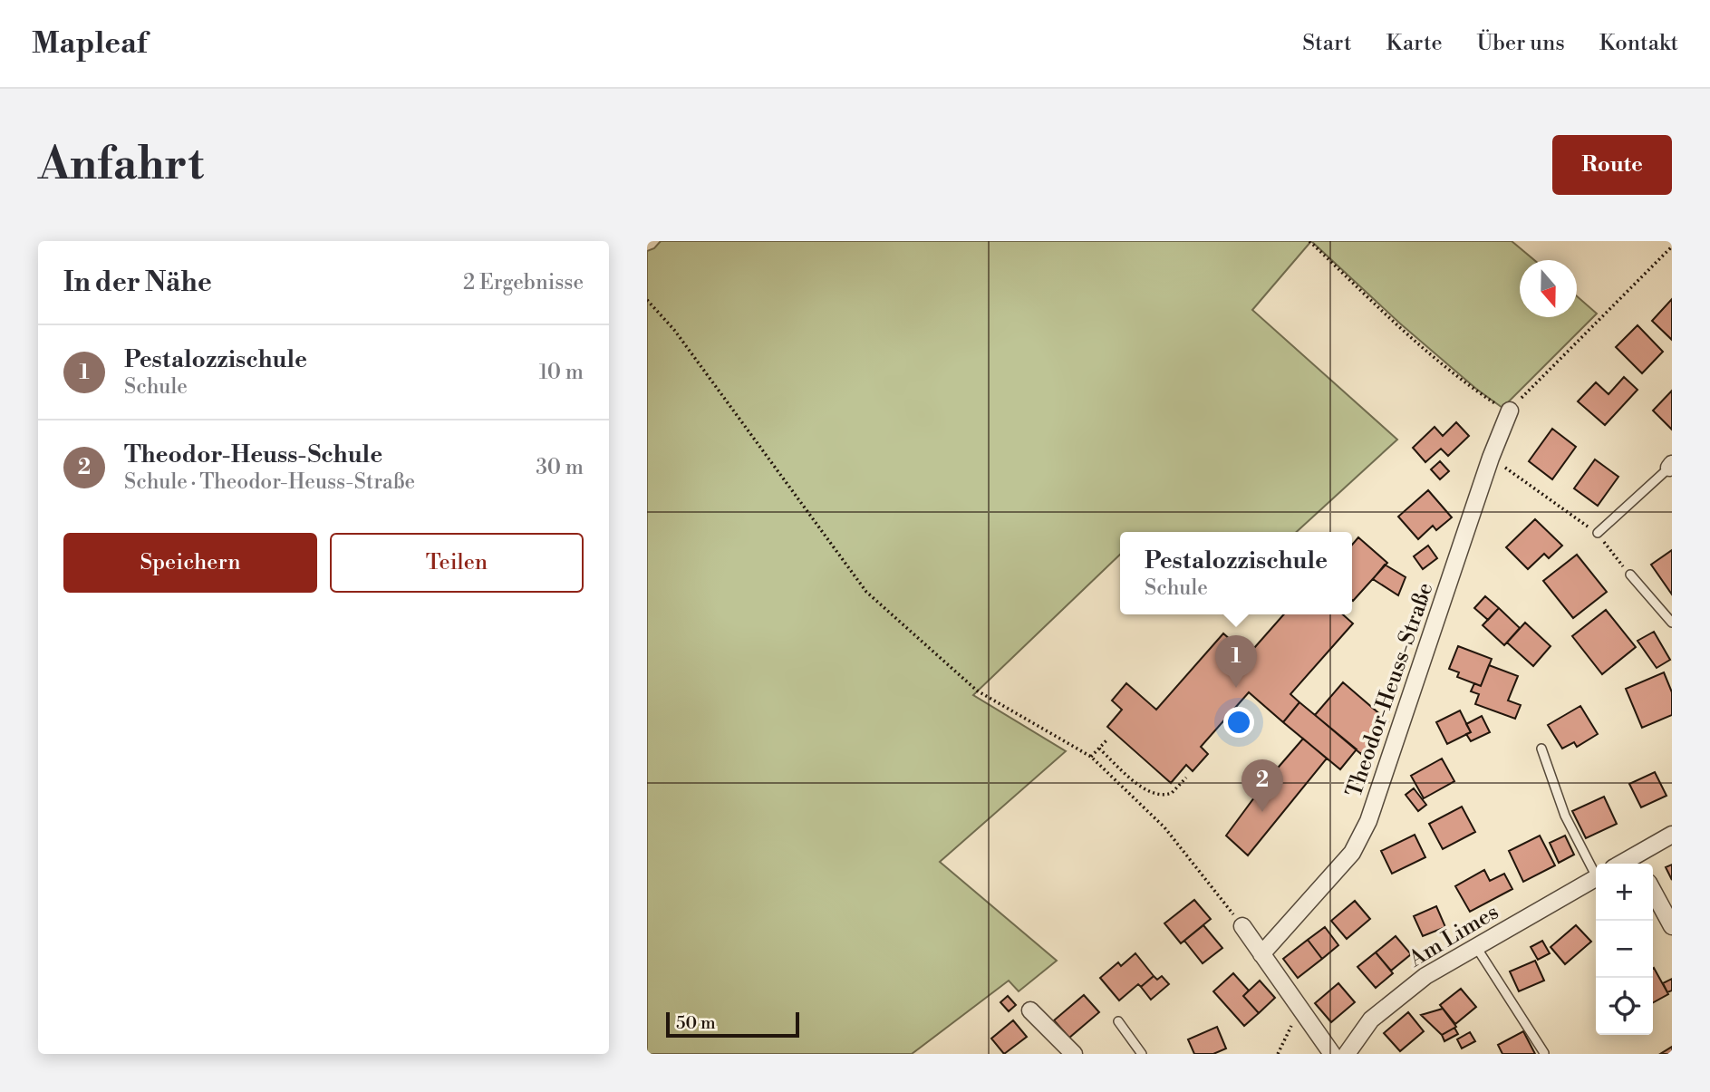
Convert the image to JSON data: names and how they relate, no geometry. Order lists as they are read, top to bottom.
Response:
{
  "streets": {
    "street": ["Theodor-Heuss-Straße", "Am Limes"]
  },
  "scale_bar": "50 m",
  "north": "bottom",
  "page": {
    "header": "Mapleaf",
    "nav": [
      "Start",
      "Karte",
      "Über uns",
      "Kontakt"
    ],
    "buttons": [
      "Route",
      ["Speichern", "Teilen"]
    ],
    "title": "Anfahrt",
    "heading": ["In der Nähe", "2 Ergebnisse"],
    "list": [
      {
        "mark": "1",
        "name": "Pestalozzischule",
        "note": "Schule",
        "value": "10 m"
      },
      {
        "mark": "2",
        "name": "Theodor-Heuss-Schule",
        "note": "Schule · Theodor-Heuss-Straße",
        "value": "30 m"
      }
    ],
    "popup": ["Pestalozzischule", "Schule"],
    "pins": ["1", "2"],
    "map_buttons": ["+", "−"],
    "scale": "50 m"
  }
}
